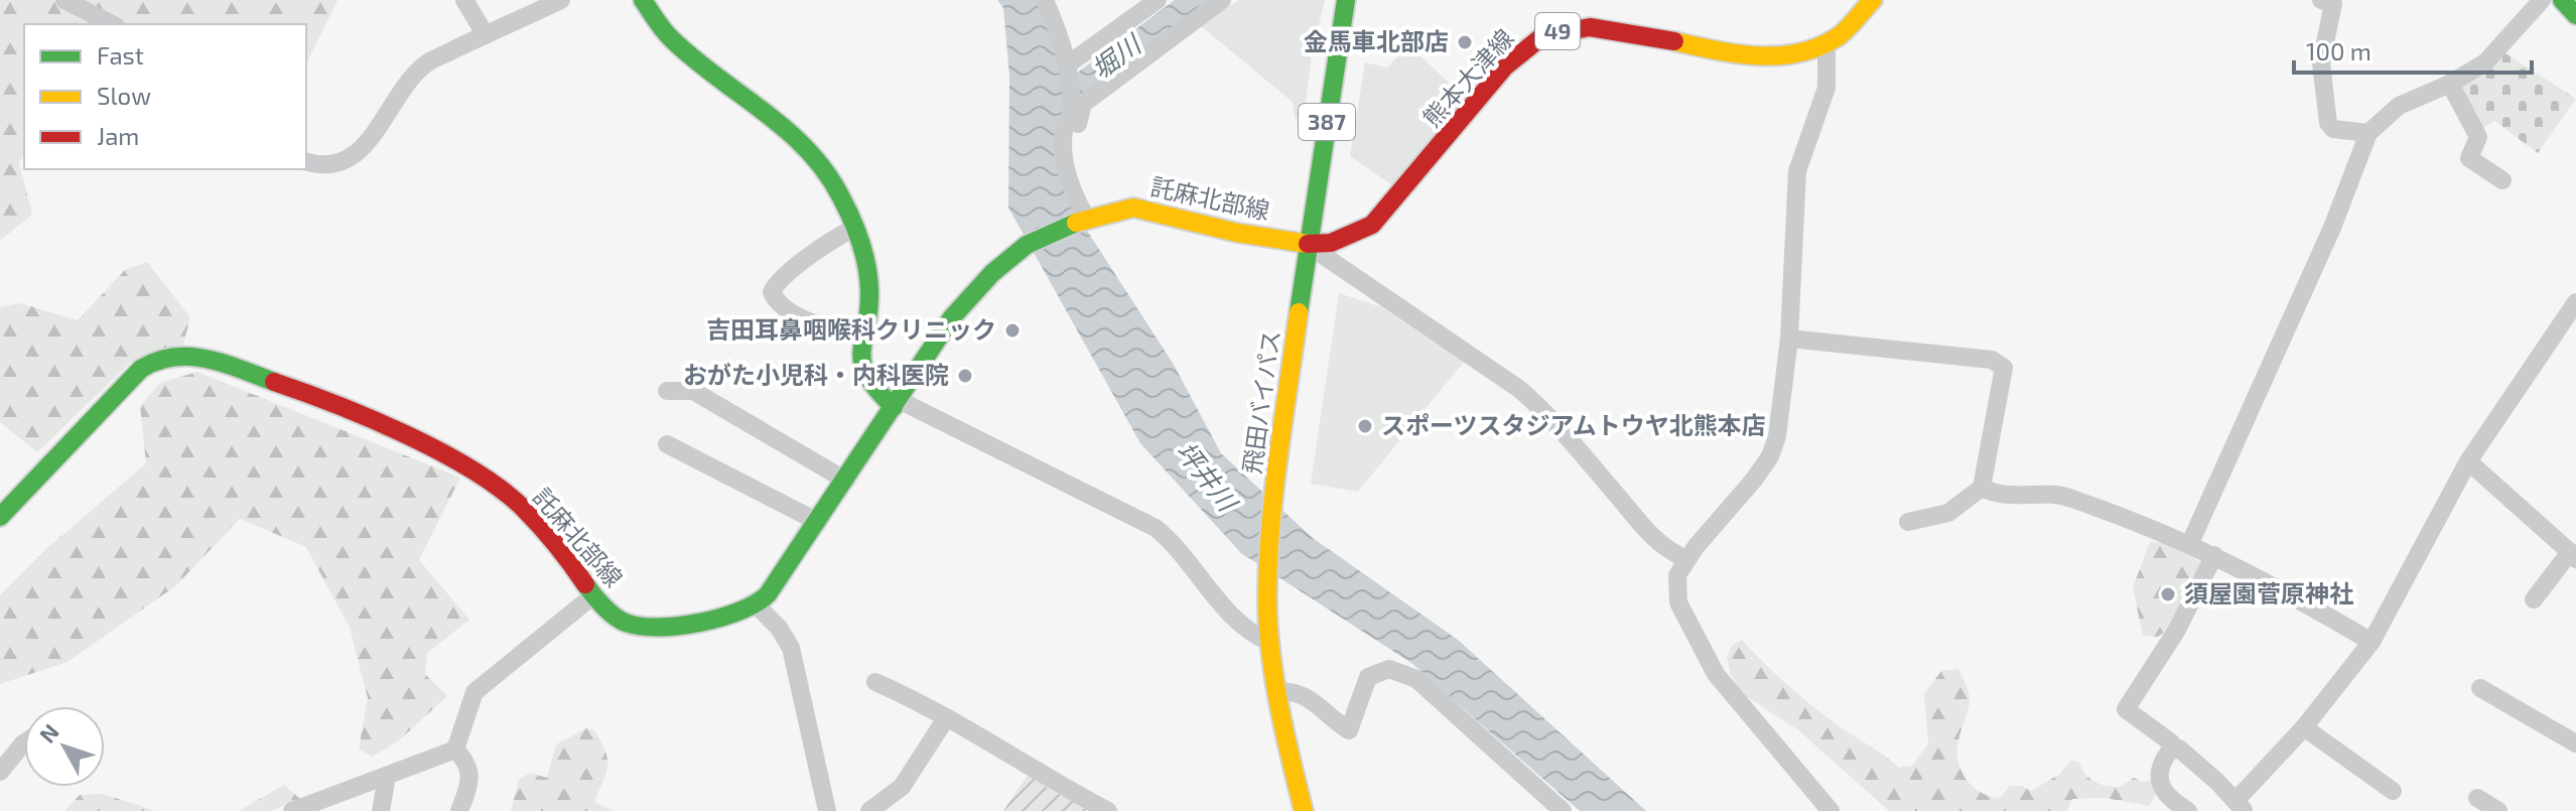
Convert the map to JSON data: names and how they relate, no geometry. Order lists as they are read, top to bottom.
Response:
{
  "streets": {
    "main road": [
      "49",
      "熊本大津線",
      "387",
      "託麻北部線",
      "飛田バイパス"
    ]
  },
  "crossings": [
    ["熊本大津線", "託麻北部線"],
    ["熊本大津線", "飛田バイパス"],
    ["託麻北部線", "飛田バイパス"]
  ],
  "water": ["堀川", "坪井川"],
  "places": [
    "金馬車北部店",
    "吉田耳鼻咽喉科クリニック",
    "おがた小児科・内科医院",
    "スポーツスタジアムトウヤ北熊本店",
    "須屋園菅原神社"
  ],
  "legend": ["Fast", "Slow", "Jam"],
  "scale_bar": "100 m",
  "north": "top left"
}
